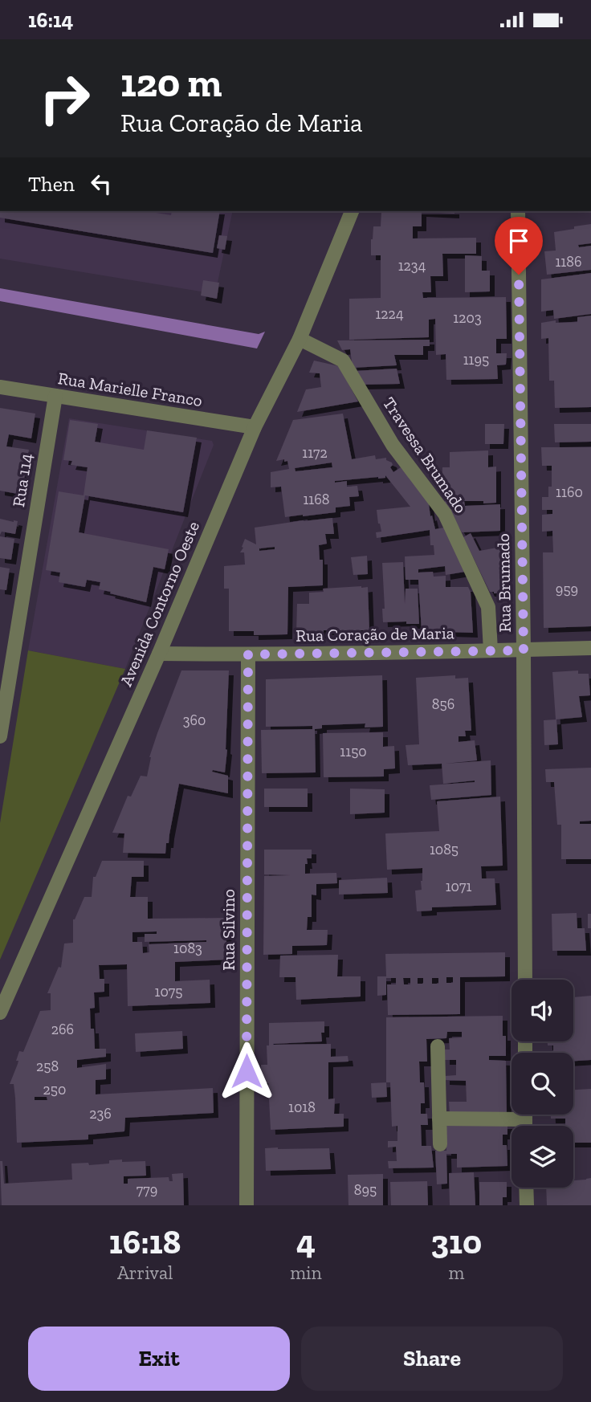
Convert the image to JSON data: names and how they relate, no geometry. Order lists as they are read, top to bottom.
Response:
{
  "streets": {
    "street": [
      "Rua Marielle Franco",
      "Travessa Brumado",
      "Rua 114",
      "Rua Brumado",
      "Avenida Contorno Oeste",
      "Rua Coração de Maria",
      "Rua Silvino"
    ]
  },
  "crossings": [
    ["Rua Marielle Franco", "Rua 114"],
    ["Rua Marielle Franco", "Avenida Contorno Oeste"],
    ["Travessa Brumado", "Avenida Contorno Oeste"],
    ["Travessa Brumado", "Rua Coração de Maria"],
    ["Rua Brumado", "Rua Coração de Maria"],
    ["Avenida Contorno Oeste", "Rua Coração de Maria"],
    ["Rua Coração de Maria", "Rua Silvino"]
  ],
  "house_numbers": [
    "1186",
    "1234",
    "1224",
    "1203",
    "1195",
    "1172",
    "1160",
    "1168",
    "959",
    "856",
    "360",
    "1150",
    "1085",
    "1071",
    "1083",
    "1075",
    "266",
    "258",
    "250",
    "1018",
    "236",
    "779",
    "895"
  ],
  "page": {
    "status": "16:14",
    "turn": ["120 m", "Rua Coração de Maria"],
    "then": "Then",
    "eta": [
      "16:18",
      "Arrival",
      "4",
      "min",
      "310",
      "m"
    ],
    "buttons": ["Exit", "Share"]
  }
}
